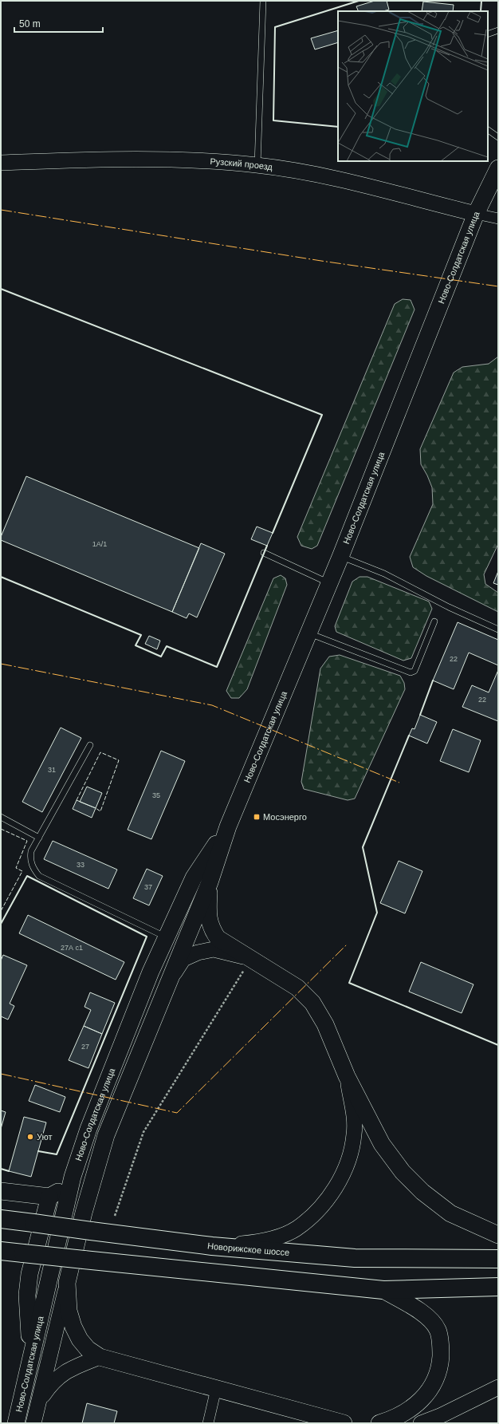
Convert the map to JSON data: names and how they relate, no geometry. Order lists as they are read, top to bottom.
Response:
{
  "streets": {
    "highway": ["Новорижское шоссе"],
    "main road": ["Рузский проезд", "Ново-Солдатская улица"]
  },
  "crossings": [
    ["Рузский проезд", "Ново-Солдатская улица"]
  ],
  "places": {
    "transit": ["Мосэнерго"],
    "other": ["Уют"]
  },
  "house_numbers": [
    "1А/1",
    "22",
    "22",
    "31",
    "35",
    "33",
    "37",
    "27А с1",
    "27"
  ],
  "scale_bar": "50 m"
}
